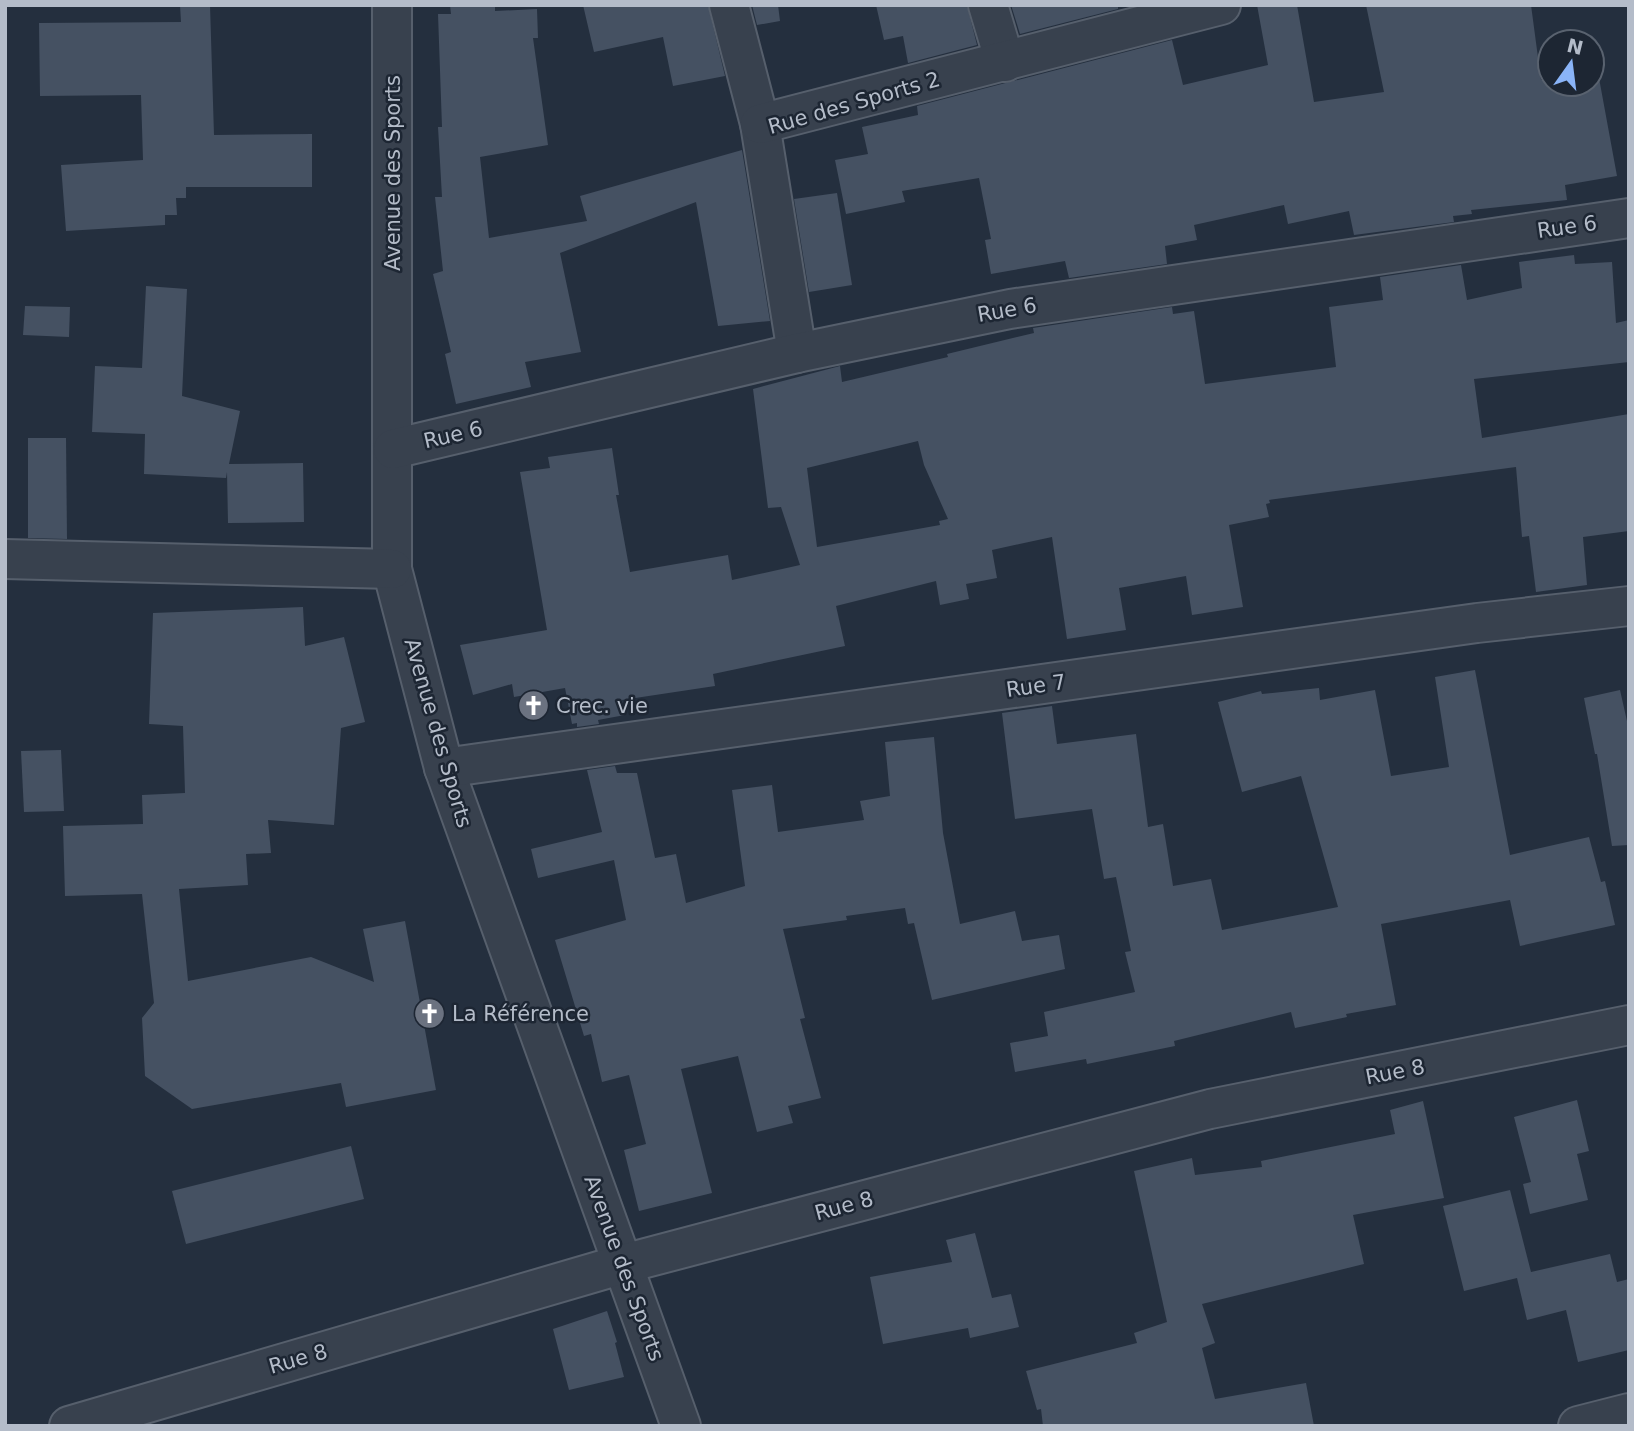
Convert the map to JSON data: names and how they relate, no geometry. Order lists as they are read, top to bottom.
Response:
{
  "streets": {
    "street": [
      "Rue des Sports 2",
      "Avenue des Sports",
      "Rue 6",
      "Rue 7",
      "Rue 8"
    ]
  },
  "crossings": [
    ["Rue des Sports 2", "Rue 6"],
    ["Avenue des Sports", "Rue 6"],
    ["Avenue des Sports", "Rue 7"],
    ["Avenue des Sports", "Rue 8"]
  ],
  "places": {
    "church": ["Crec. vie", "La Référence"]
  },
  "north": "top"
}
